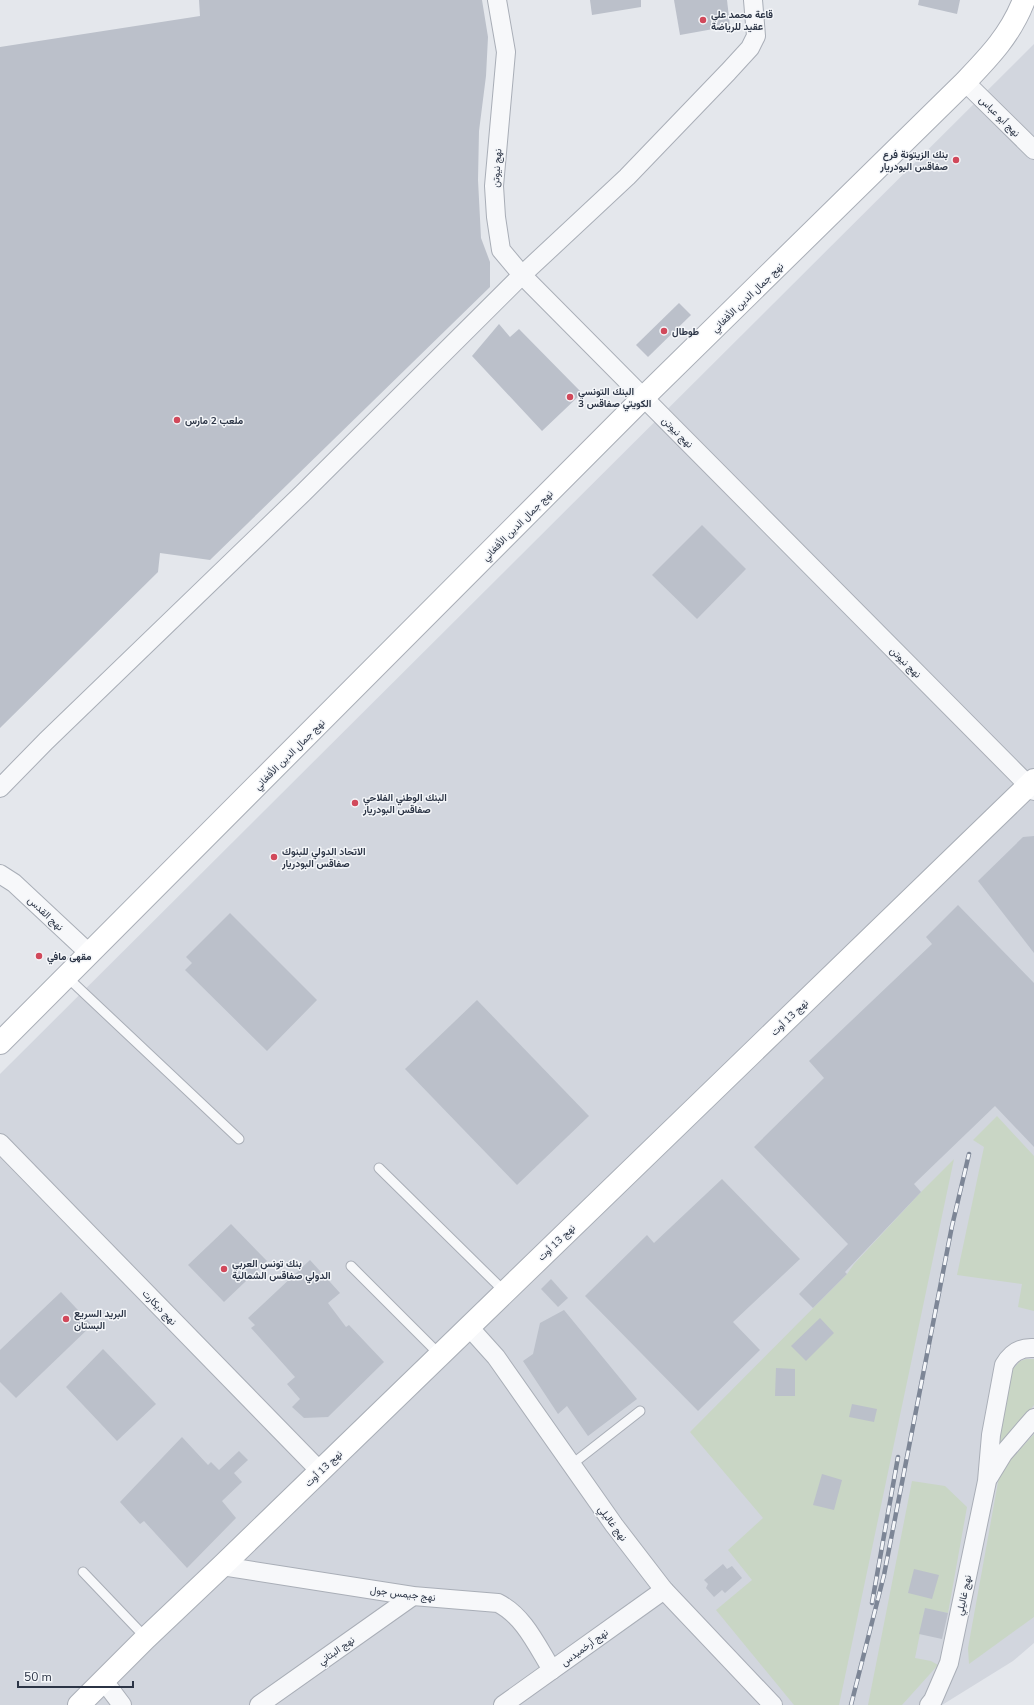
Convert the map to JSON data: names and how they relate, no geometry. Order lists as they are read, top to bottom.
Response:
{
  "streets": {
    "main road": ["نهج جمال الدين الأفغاني", "نهج 13 أوت"],
    "street": [
      "نهج أبو عباس",
      "نهج نيوتن",
      "نهج القدس",
      "نهج ديكارت",
      "نهج غاليلي",
      "نهج جيمس جول",
      "نهج أرخميدس",
      "نهج البتاني"
    ]
  },
  "crossings": [
    ["نهج أبو عباس", "نهج جمال الدين الأفغاني"],
    ["نهج نيوتن", "نهج جمال الدين الأفغاني"],
    ["نهج نيوتن", "نهج 13 أوت"],
    ["نهج جمال الدين الأفغاني", "نهج القدس"],
    ["نهج 13 أوت", "نهج ديكارت"],
    ["نهج 13 أوت", "نهج غاليلي"],
    ["نهج 13 أوت", "نهج جيمس جول"],
    ["نهج غاليلي", "نهج أرخميدس"],
    ["نهج جيمس جول", "نهج أرخميدس"],
    ["نهج جيمس جول", "نهج البتاني"]
  ],
  "places": [
    "قاعة محمد علي عقيد للرياضة",
    "بنك الزيتونة فرع صفاقس البودريار",
    "طوطال",
    "البنك التونسي الكويتي صفاقس 3",
    "ملعب 2 مارس",
    "البنك الوطني الفلاحي صفاقس البودريار",
    "الاتحاد الدولي للبنوك صفاقس البودريار",
    "مقهى مافي",
    "بنك تونس العربي الدولي صفاقس الشمالية",
    "البريد السريع البستان"
  ],
  "scale_bar": "50 m"
}
